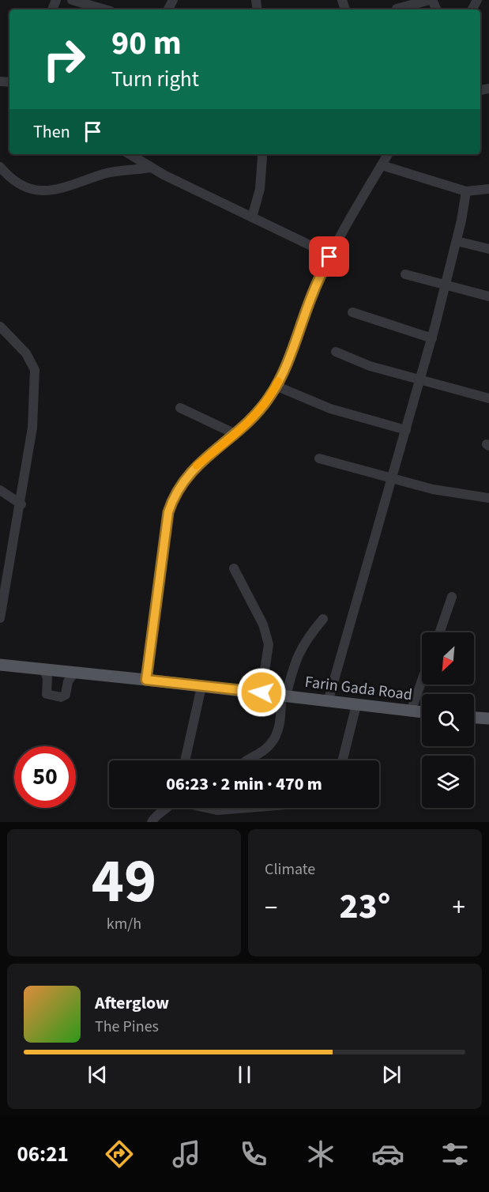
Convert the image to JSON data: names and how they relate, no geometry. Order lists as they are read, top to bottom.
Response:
{
  "streets": {
    "main road": ["Farin Gada Road"]
  },
  "north": "bottom left",
  "page": {
    "turn": ["90 m", "Turn right"],
    "then": "Then",
    "limit": "50",
    "trip": "06:23 · 2 min · 470 m",
    "tile": [
      ["49", "km/h"],
      "Climate"
    ],
    "heat": ["−", "23°", "+"],
    "song": ["Afterglow", "The Pines"],
    "tabs": "06:21"
  }
}
